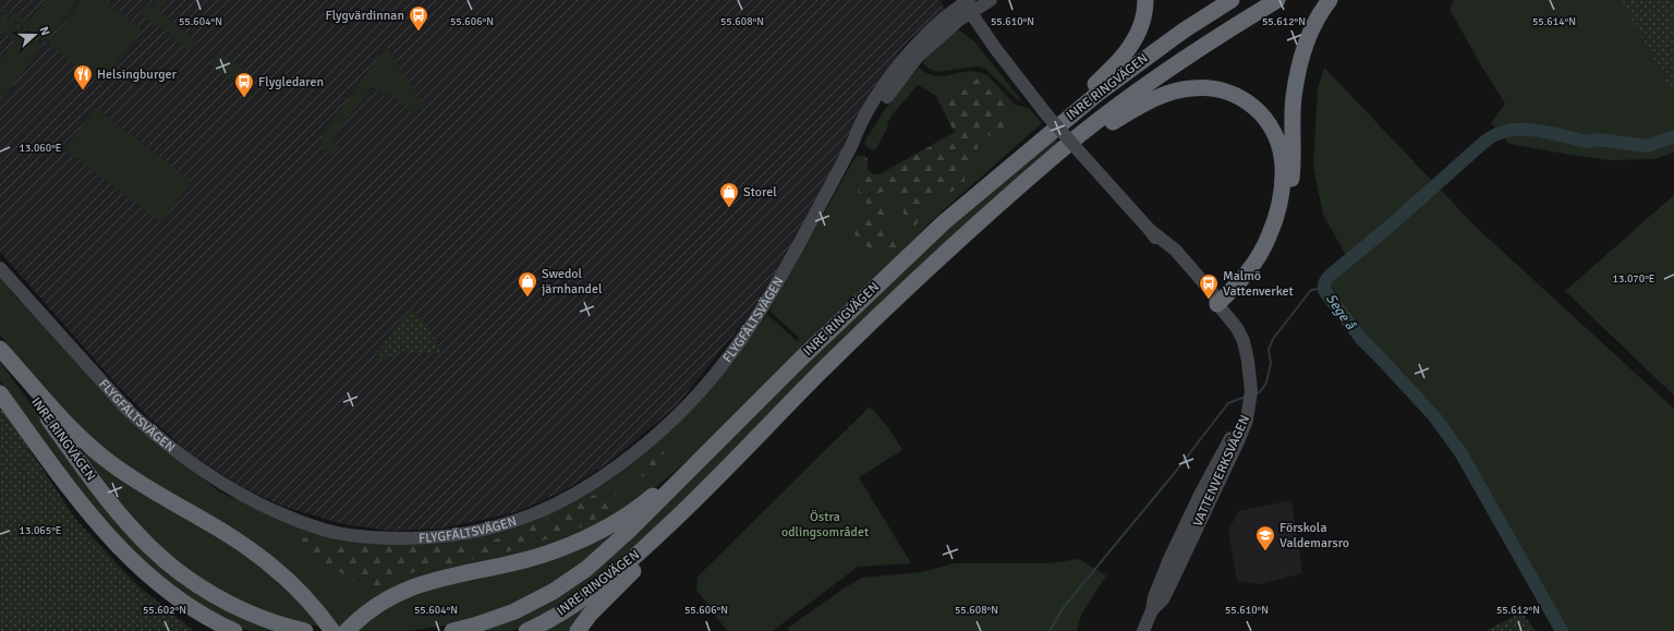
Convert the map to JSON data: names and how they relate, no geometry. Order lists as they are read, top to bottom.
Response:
{
  "streets": {
    "highway": ["INRE RINGVÄGEN"],
    "street": ["FLYGFÄLTSVÄGEN", "VATTENVERKSVÄGEN"]
  },
  "water": ["Sege å"],
  "parks": ["Östra odlingsområdet"],
  "places": {
    "bus stop": ["Flygvärdinnan", "Flygledaren", "Malmö Vattenverket"],
    "restaurant": ["Helsingburger"],
    "shop": ["Storel", "Swedol järnhandel"],
    "school or university": ["Förskola Valdemarsro"]
  },
  "north": "right",
  "coordinates": [
    "55.606°N",
    "55.608°N",
    "55.610°N",
    "55.612°N",
    "55.604°N",
    "55.614°N",
    "13.060°E",
    "13.070°E",
    "13.065°E",
    "55.602°N"
  ]
}
